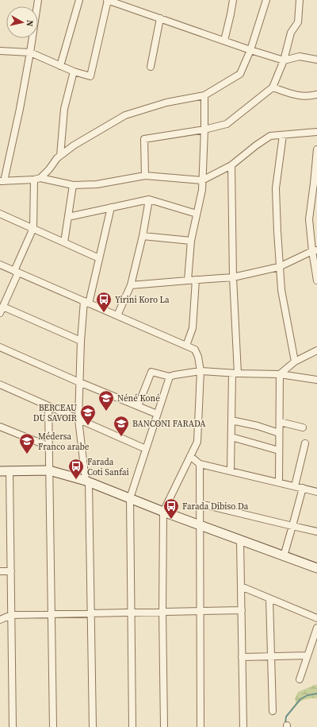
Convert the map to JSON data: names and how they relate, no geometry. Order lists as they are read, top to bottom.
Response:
{
  "places": {
    "bus stop": ["Yirini Koro La", "Farada Coti Sanfai", "Farada Dibiso Da"],
    "school or university": [
      "Néné Koné",
      "BERCEAU DU SAVOIR",
      "BANCONI FARADA",
      "Médersa Franco arabe"
    ]
  },
  "north": "right"
}
